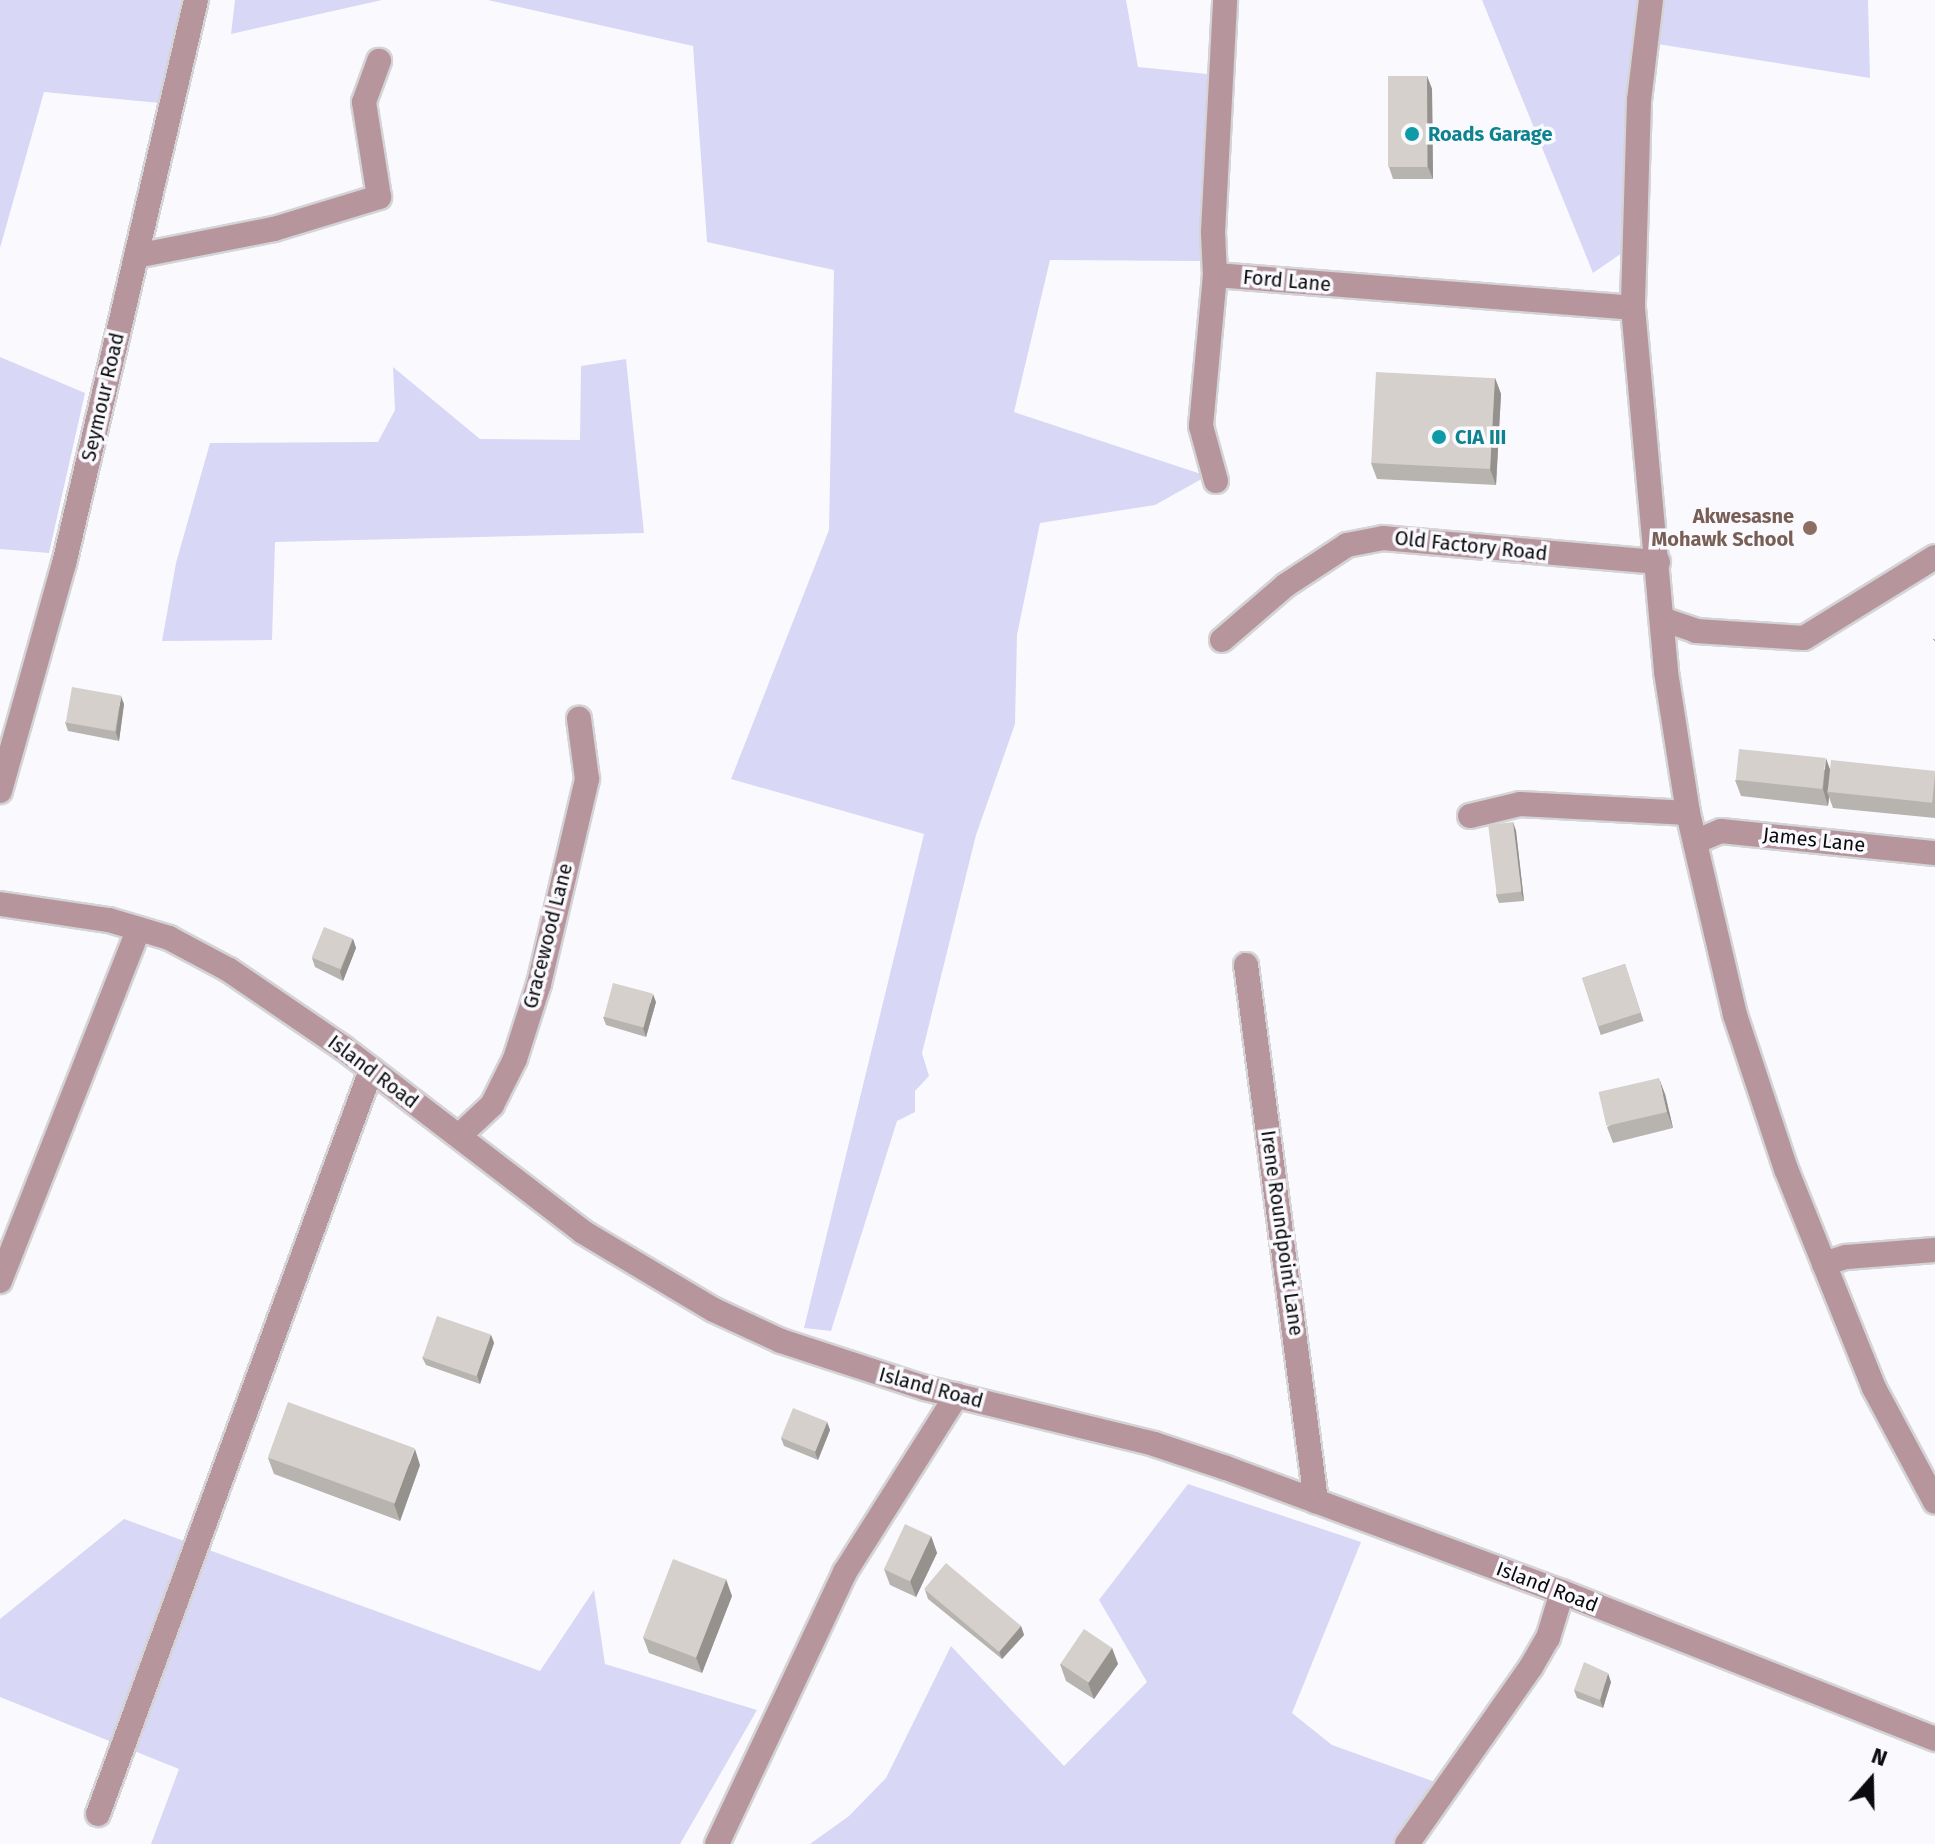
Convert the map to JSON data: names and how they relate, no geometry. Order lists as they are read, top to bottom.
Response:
{
  "streets": {
    "street": [
      "Ford Lane",
      "Seymour Road",
      "Old Factory Road",
      "James Lane",
      "Gracewood Lane",
      "Island Road",
      "Irene Roundpoint Lane"
    ]
  },
  "crossings": [
    ["Gracewood Lane", "Island Road"],
    ["Island Road", "Irene Roundpoint Lane"]
  ],
  "places": ["Roads Garage", "CIA III", "Akwesasne Mohawk School"],
  "north": "top"
}
